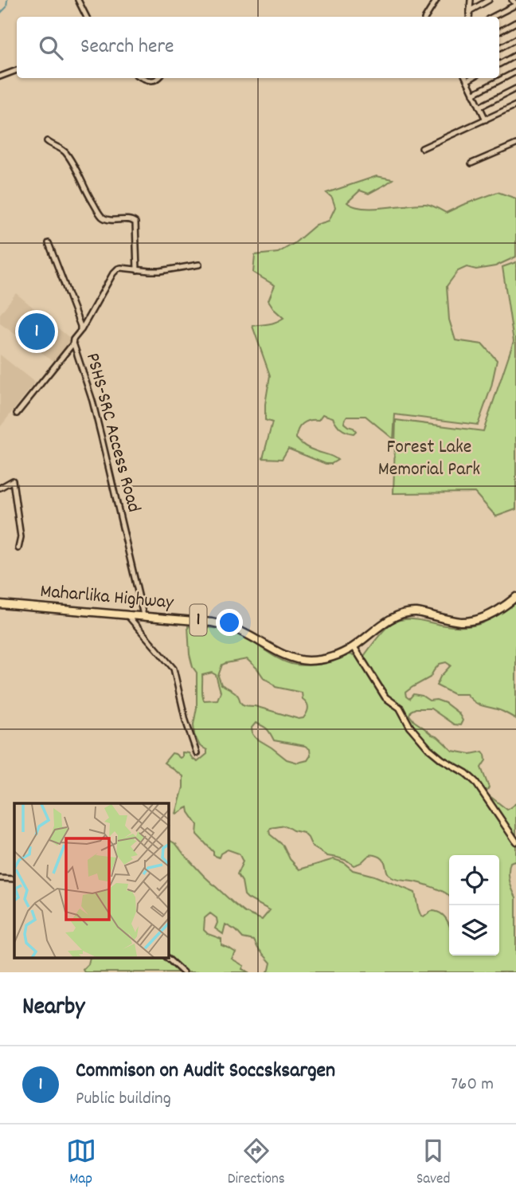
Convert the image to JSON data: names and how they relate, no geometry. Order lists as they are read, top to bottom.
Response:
{
  "streets": {
    "highway": ["Maharlika Highway", "1"],
    "street": ["PSHS-SRC Access Road"]
  },
  "crossings": [
    ["PSHS-SRC Access Road", "Maharlika Highway"]
  ],
  "parks": ["Forest Lake Memorial Park"],
  "page": {
    "search": "Search here",
    "pins": "1",
    "heading": "Nearby",
    "list": [
      {
        "mark": "1",
        "name": "Commison on Audit Soccsksargen",
        "note": "Public building",
        "value": "760 m"
      }
    ],
    "nav": ["Map", "Directions", "Saved"]
  }
}
